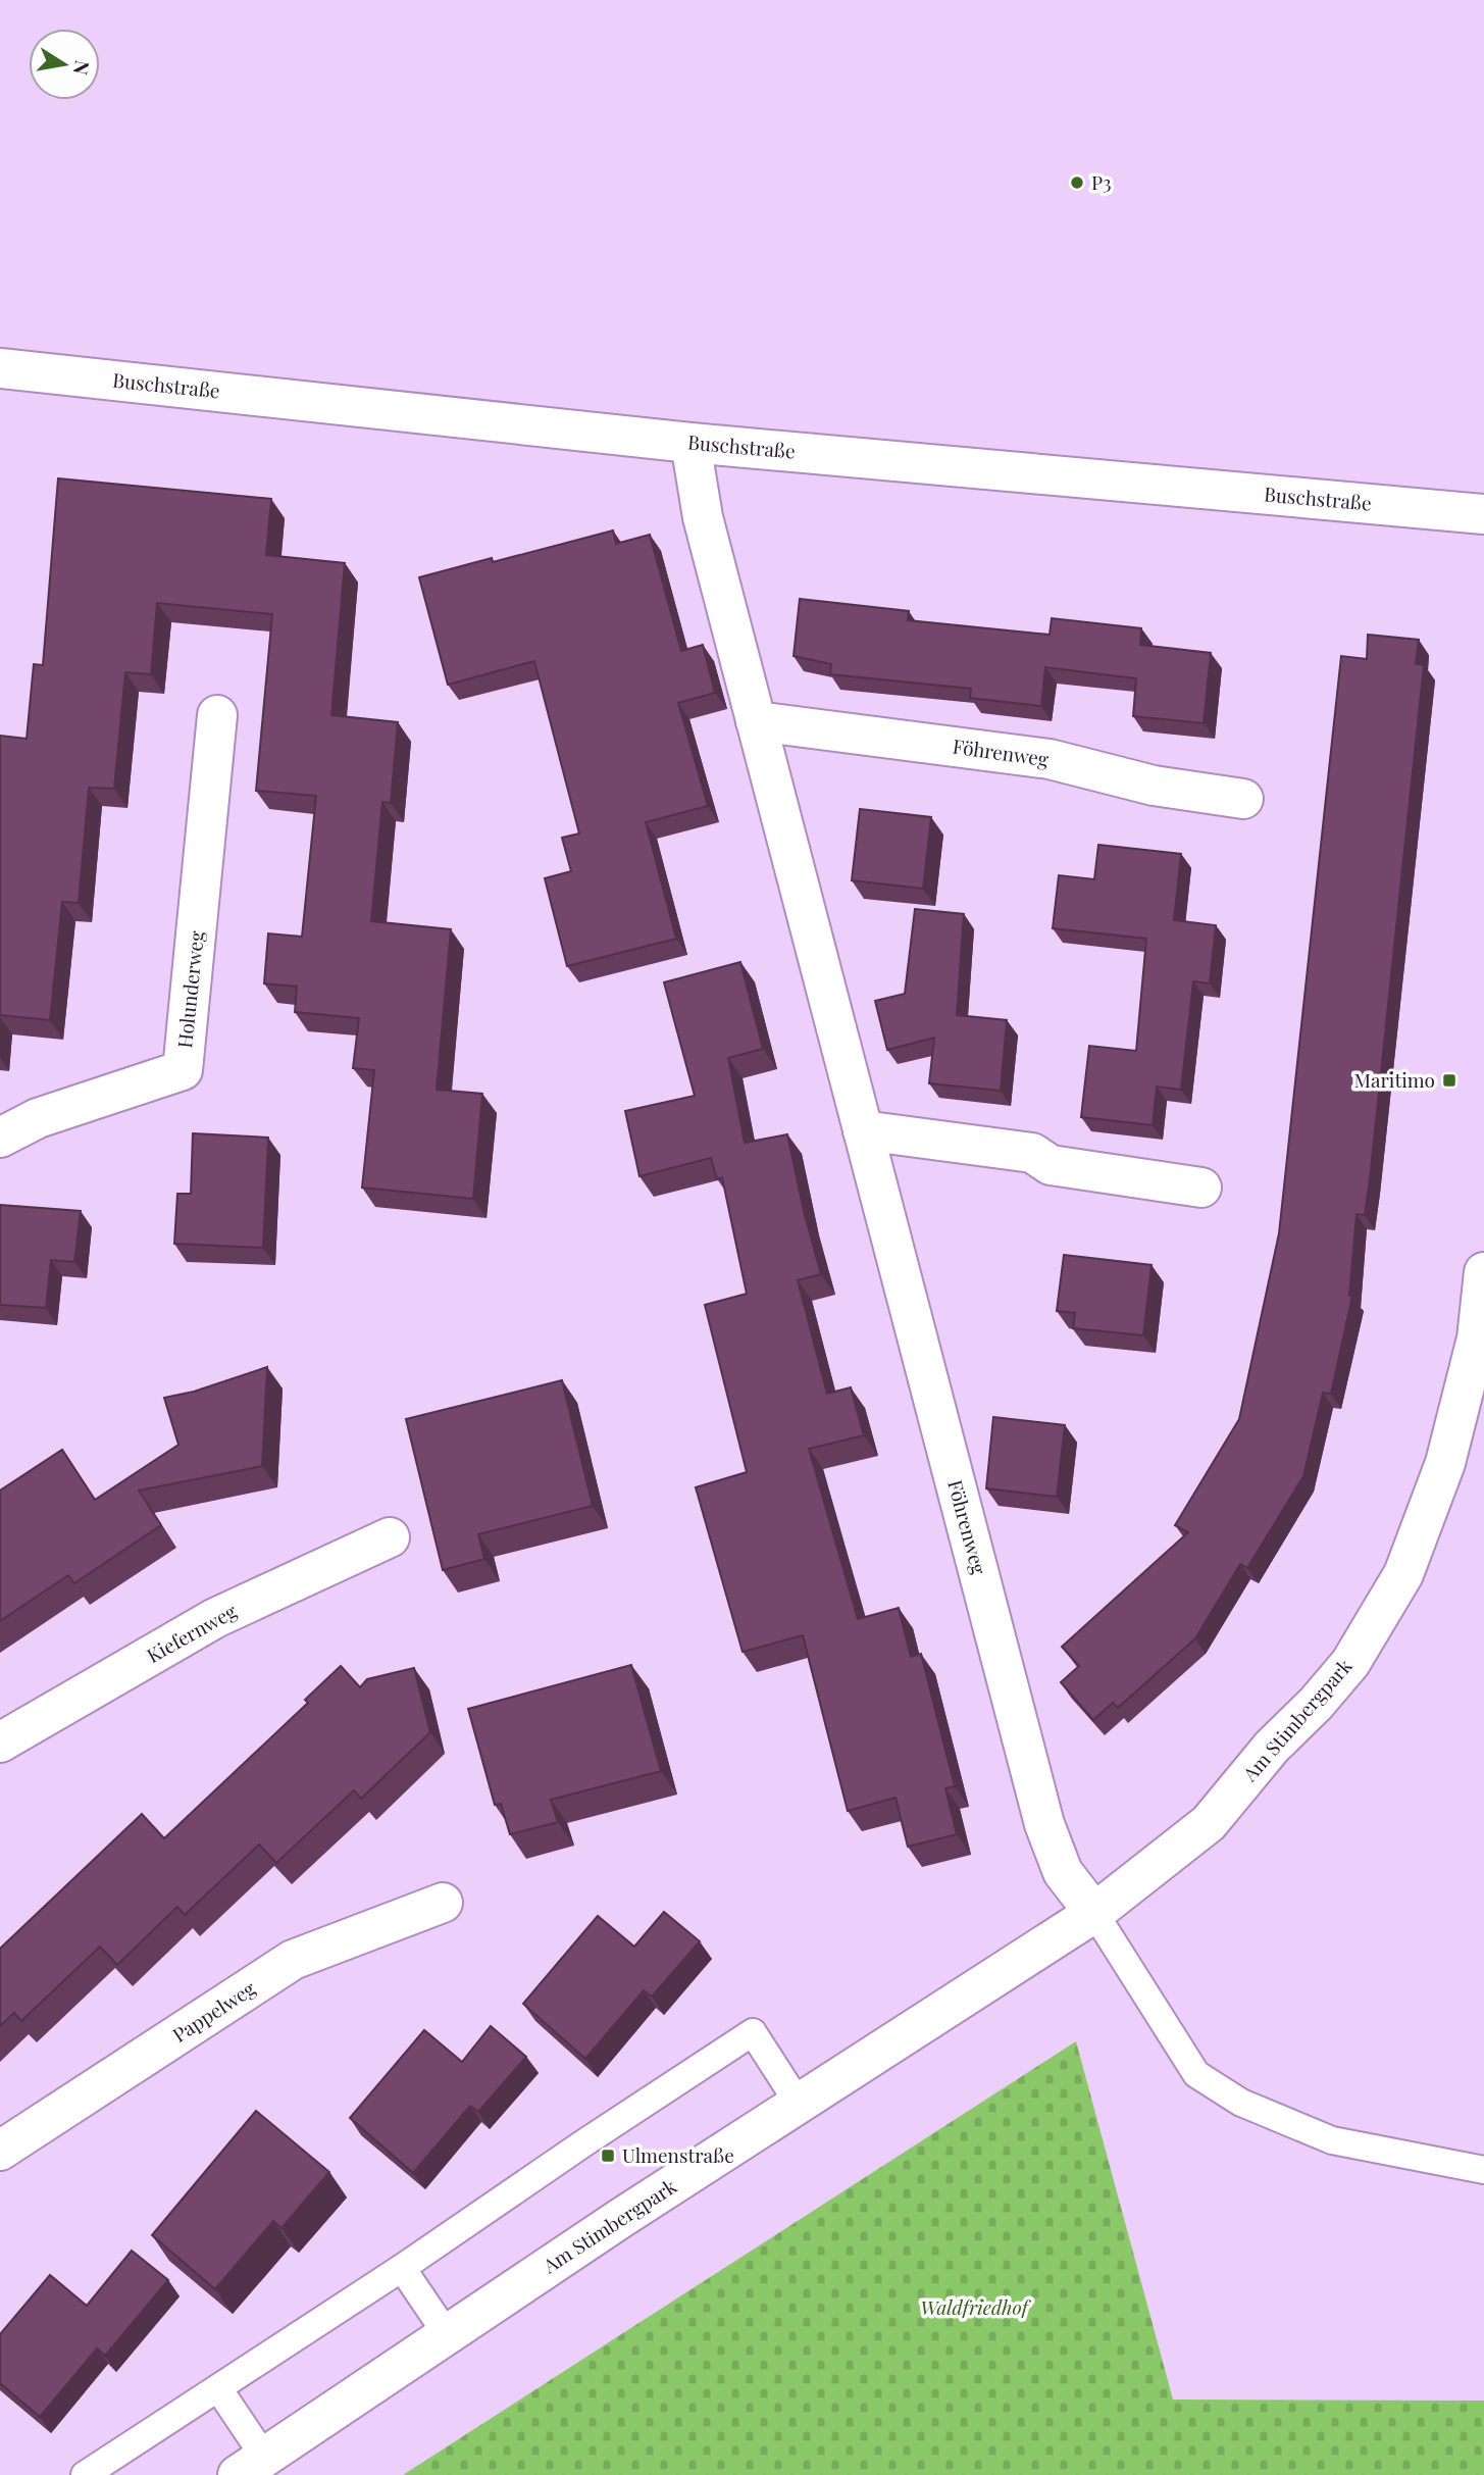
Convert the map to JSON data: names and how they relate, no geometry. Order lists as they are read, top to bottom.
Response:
{
  "streets": {
    "street": [
      "Buschstraße",
      "Föhrenweg",
      "Holunderweg",
      "Kiefernweg",
      "Am Stimbergpark",
      "Pappelweg"
    ]
  },
  "crossings": [
    ["Buschstraße", "Föhrenweg"],
    ["Föhrenweg", "Am Stimbergpark"]
  ],
  "parks": ["Waldfriedhof"],
  "places": {
    "other": ["P3"],
    "transit": ["Maritimo", "Ulmenstraße"]
  },
  "north": "right"
}
